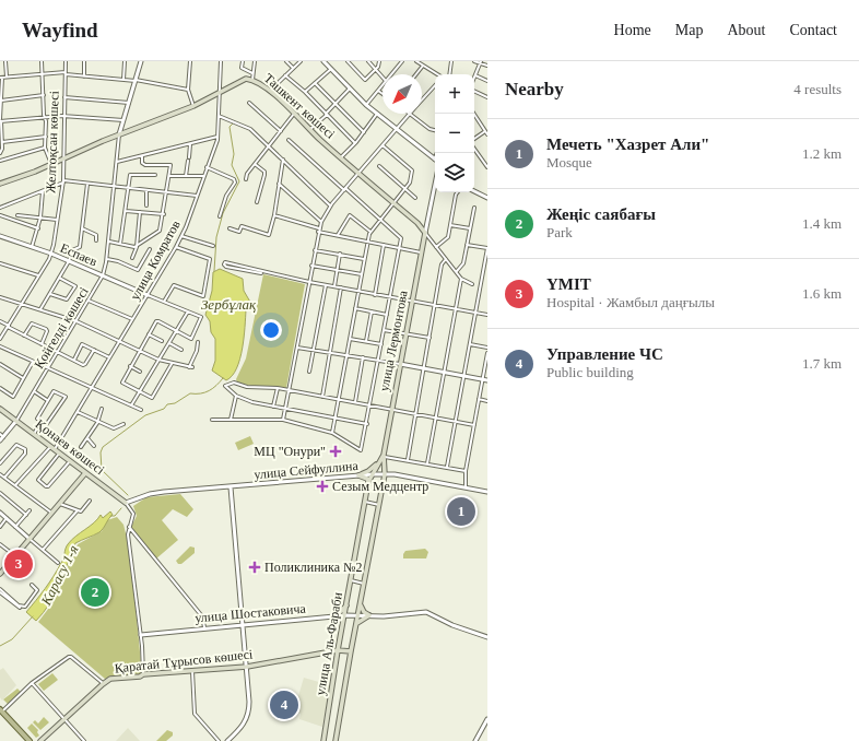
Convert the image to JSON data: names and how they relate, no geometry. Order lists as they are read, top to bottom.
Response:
{
  "streets": {
    "main road": [
      "Ташкент көшесі",
      "улица Лермонтова",
      "Қонаев көшесі",
      "улица Аль-Фараби",
      "Қаратай Тұрысов көшесі"
    ],
    "street": [
      "Желтоқсан көшесі",
      "Еспаев",
      "улица Комратов",
      "Қойгелді көшесі",
      "улица Сейфуллина",
      "улица Шостаковича"
    ]
  },
  "crossings": [
    ["Ташкент көшесі", "Желтоқсан көшесі"],
    ["Ташкент көшесі", "улица Комратов"],
    ["Ташкент көшесі", "Қойгелді көшесі"],
    ["Ташкент көшесі", "улица Лермонтова"],
    ["Желтоқсан көшесі", "Еспаев"],
    ["Еспаев", "улица Комратов"],
    ["Еспаев", "Қойгелді көшесі"],
    ["улица Комратов", "Қонаев көшесі"],
    ["Қойгелді көшесі", "Қонаев көшесі"],
    ["улица Лермонтова", "улица Аль-Фараби"],
    ["Қонаев көшесі", "улица Сейфуллина"],
    ["улица Сейфуллина", "улица Аль-Фараби"],
    ["улица Шостаковича", "улица Аль-Фараби"],
    ["улица Аль-Фараби", "Қаратай Тұрысов көшесі"]
  ],
  "water": ["Зербұлақ", "Карасу 1-я"],
  "places": {
    "health": ["МЦ \"Онури\"", "Сезым Медцентр", "Поликлиника №2"]
  },
  "north": "bottom left",
  "page": {
    "header": "Wayfind",
    "nav": [
      "Home",
      "Map",
      "About",
      "Contact"
    ],
    "heading": ["Nearby", "4 results"],
    "map_buttons": ["+", "−"],
    "list": [
      {
        "mark": "1",
        "name": "Мечеть \"Хазрет Али\"",
        "note": "Mosque",
        "value": "1.2 km"
      },
      {
        "mark": "2",
        "name": "Жеңіс саябағы",
        "note": "Park",
        "value": "1.4 km"
      },
      {
        "mark": "3",
        "name": "YMIT",
        "note": "Hospital · Жамбыл даңғылы",
        "value": "1.6 km"
      },
      {
        "mark": "4",
        "name": "Управление ЧС",
        "note": "Public building",
        "value": "1.7 km"
      }
    ],
    "pins": [
      "1",
      "3",
      "2",
      "4"
    ]
  }
}
